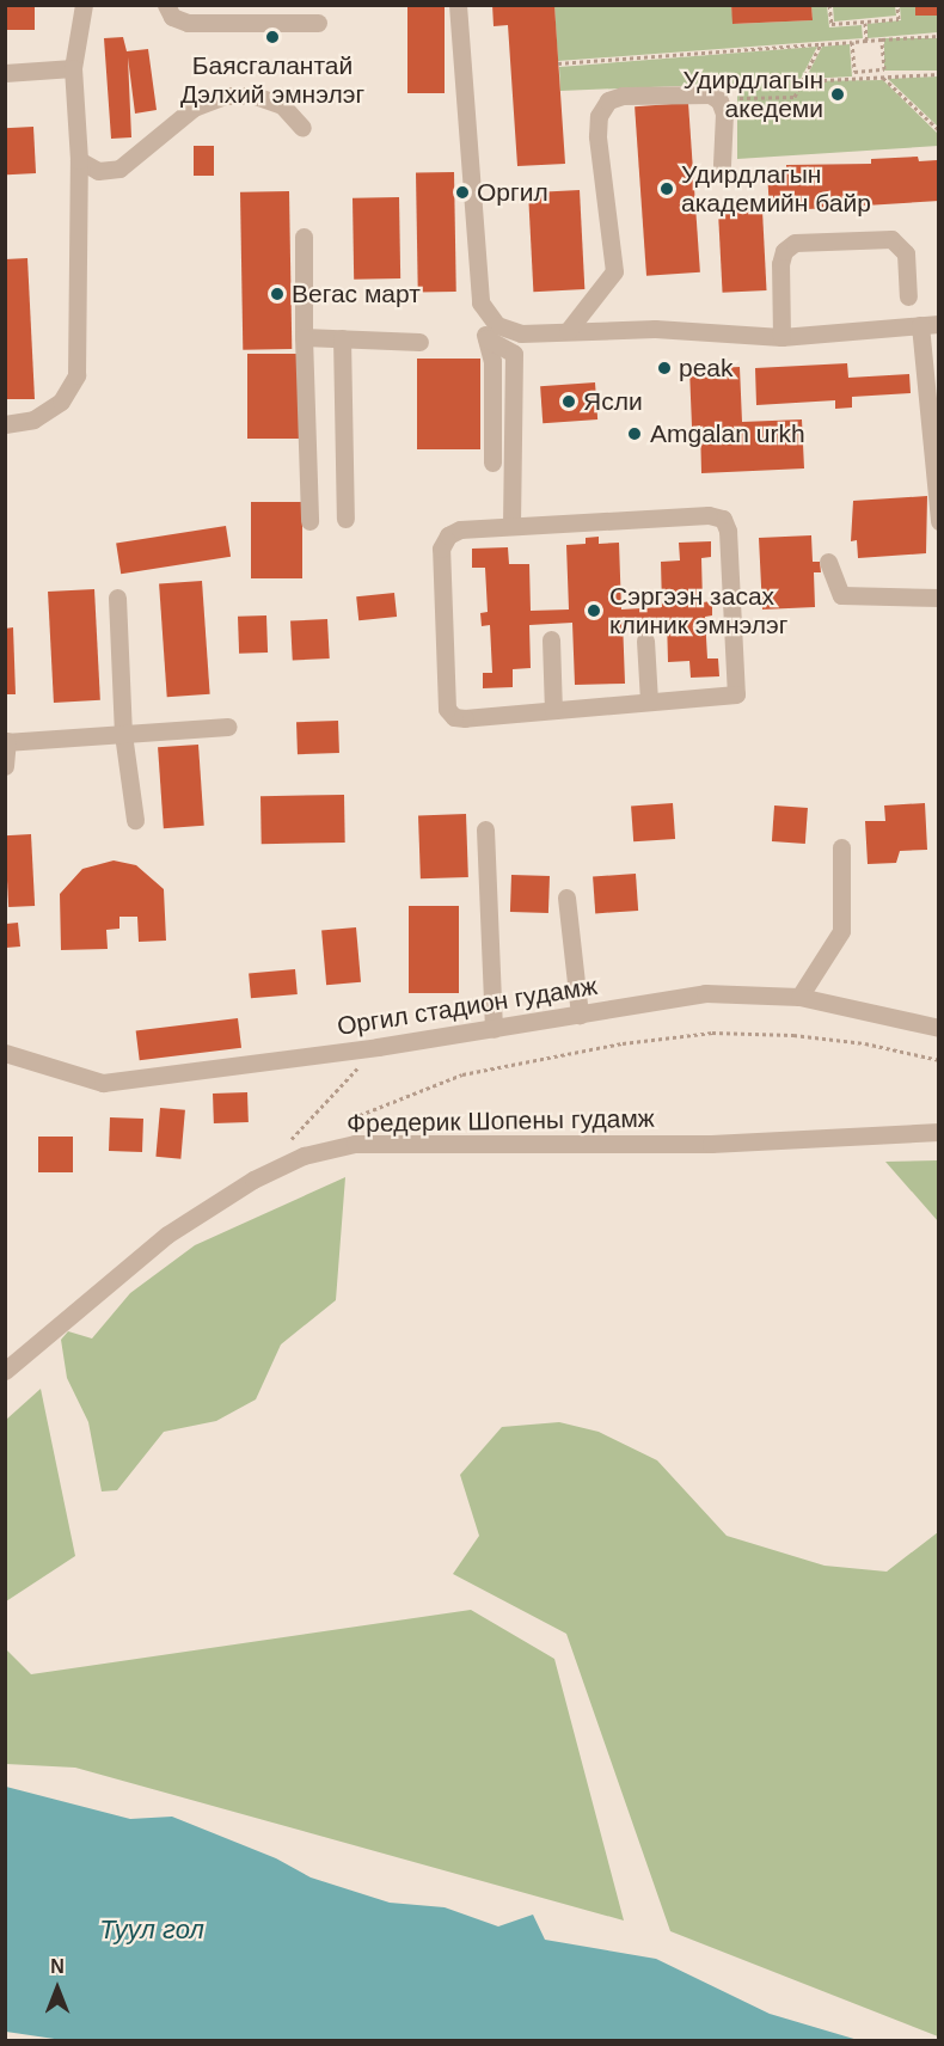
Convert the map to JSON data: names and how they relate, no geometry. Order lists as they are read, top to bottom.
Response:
{
  "streets": {
    "street": ["Оргил стадион гудамж", "Фредерик Шопены гудамж"]
  },
  "water": ["Туул гол"],
  "places": [
    "Баясгалантай Дэлхий эмнэлэг",
    "Удирдлагын акедеми",
    "Удирдлагын академийн байр",
    "Оргил",
    "Вегас март",
    "peak",
    "Ясли",
    "Amgalan urkh",
    "Сэргээн засах клиник эмнэлэг"
  ],
  "north": "top"
}
